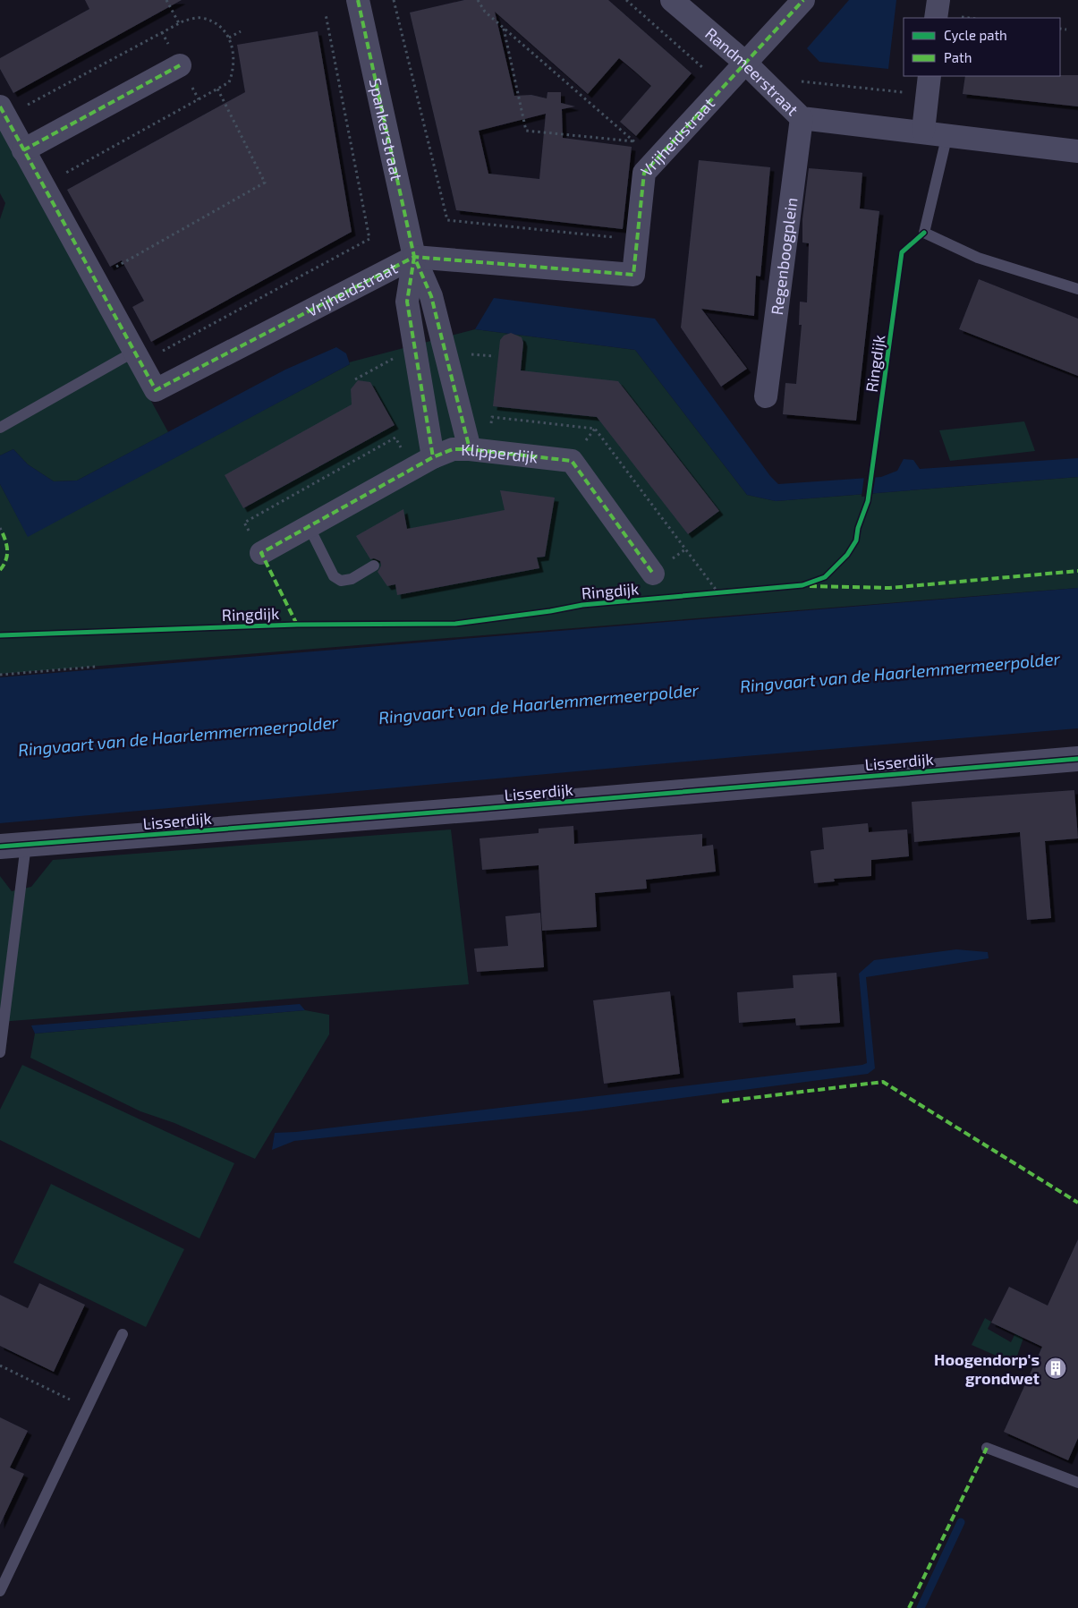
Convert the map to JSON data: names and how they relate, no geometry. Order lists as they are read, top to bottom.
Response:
{
  "streets": {
    "street": [
      "Randmeerstraat",
      "Spankerstraat",
      "Vrijheidstraat",
      "Regenboogplein",
      "Klipperdijk",
      "Lisserdijk"
    ],
    "cycle path": ["Ringdijk"]
  },
  "crossings": [
    ["Randmeerstraat", "Vrijheidstraat"],
    ["Randmeerstraat", "Regenboogplein"],
    ["Spankerstraat", "Vrijheidstraat"],
    ["Spankerstraat", "Klipperdijk"]
  ],
  "water": ["Ringvaart van de Haarlemmermeerpolder"],
  "places": {
    "building": ["Hoogendorp's grondwet"]
  },
  "legend": ["Cycle path", "Path"]
}
